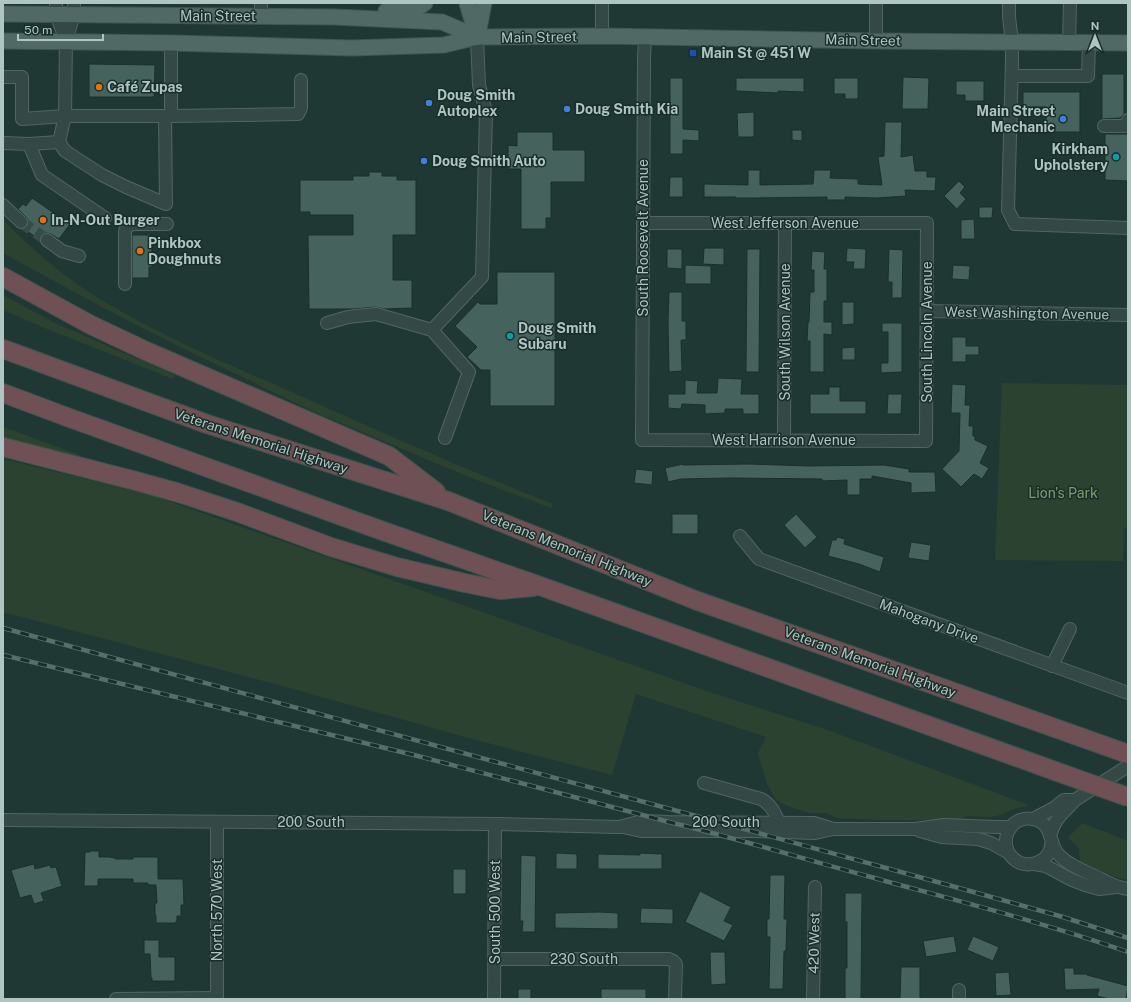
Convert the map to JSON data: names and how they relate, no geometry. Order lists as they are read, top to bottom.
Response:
{
  "streets": {
    "highway": ["Veterans Memorial Highway"],
    "main road": ["Main Street"],
    "street": [
      "West Jefferson Avenue",
      "South Roosevelt Avenue",
      "West Washington Avenue",
      "South Wilson Avenue",
      "South Lincoln Avenue",
      "West Harrison Avenue",
      "Mahogany Drive",
      "200 South",
      "North 570 West",
      "South 500 West",
      "420 West",
      "230 South"
    ]
  },
  "crossings": [
    ["Main Street", "South Roosevelt Avenue"],
    ["West Jefferson Avenue", "South Roosevelt Avenue"],
    ["West Jefferson Avenue", "South Wilson Avenue"],
    ["West Jefferson Avenue", "South Lincoln Avenue"],
    ["South Roosevelt Avenue", "West Harrison Avenue"],
    ["West Washington Avenue", "South Lincoln Avenue"],
    ["South Wilson Avenue", "West Harrison Avenue"],
    ["South Lincoln Avenue", "West Harrison Avenue"],
    ["200 South", "North 570 West"],
    ["200 South", "South 500 West"],
    ["South 500 West", "230 South"]
  ],
  "parks": ["Lion's Park"],
  "places": {
    "transit": ["Main St @ 451 W"],
    "other": [
      "Café Zupas",
      "Doug Smith Autoplex",
      "Doug Smith Kia",
      "Main Street Mechanic",
      "Kirkham Upholstery",
      "Doug Smith Auto",
      "In-N-Out Burger",
      "Pinkbox Doughnuts",
      "Doug Smith Subaru"
    ]
  },
  "scale_bar": "50 m",
  "north": "top"
}
